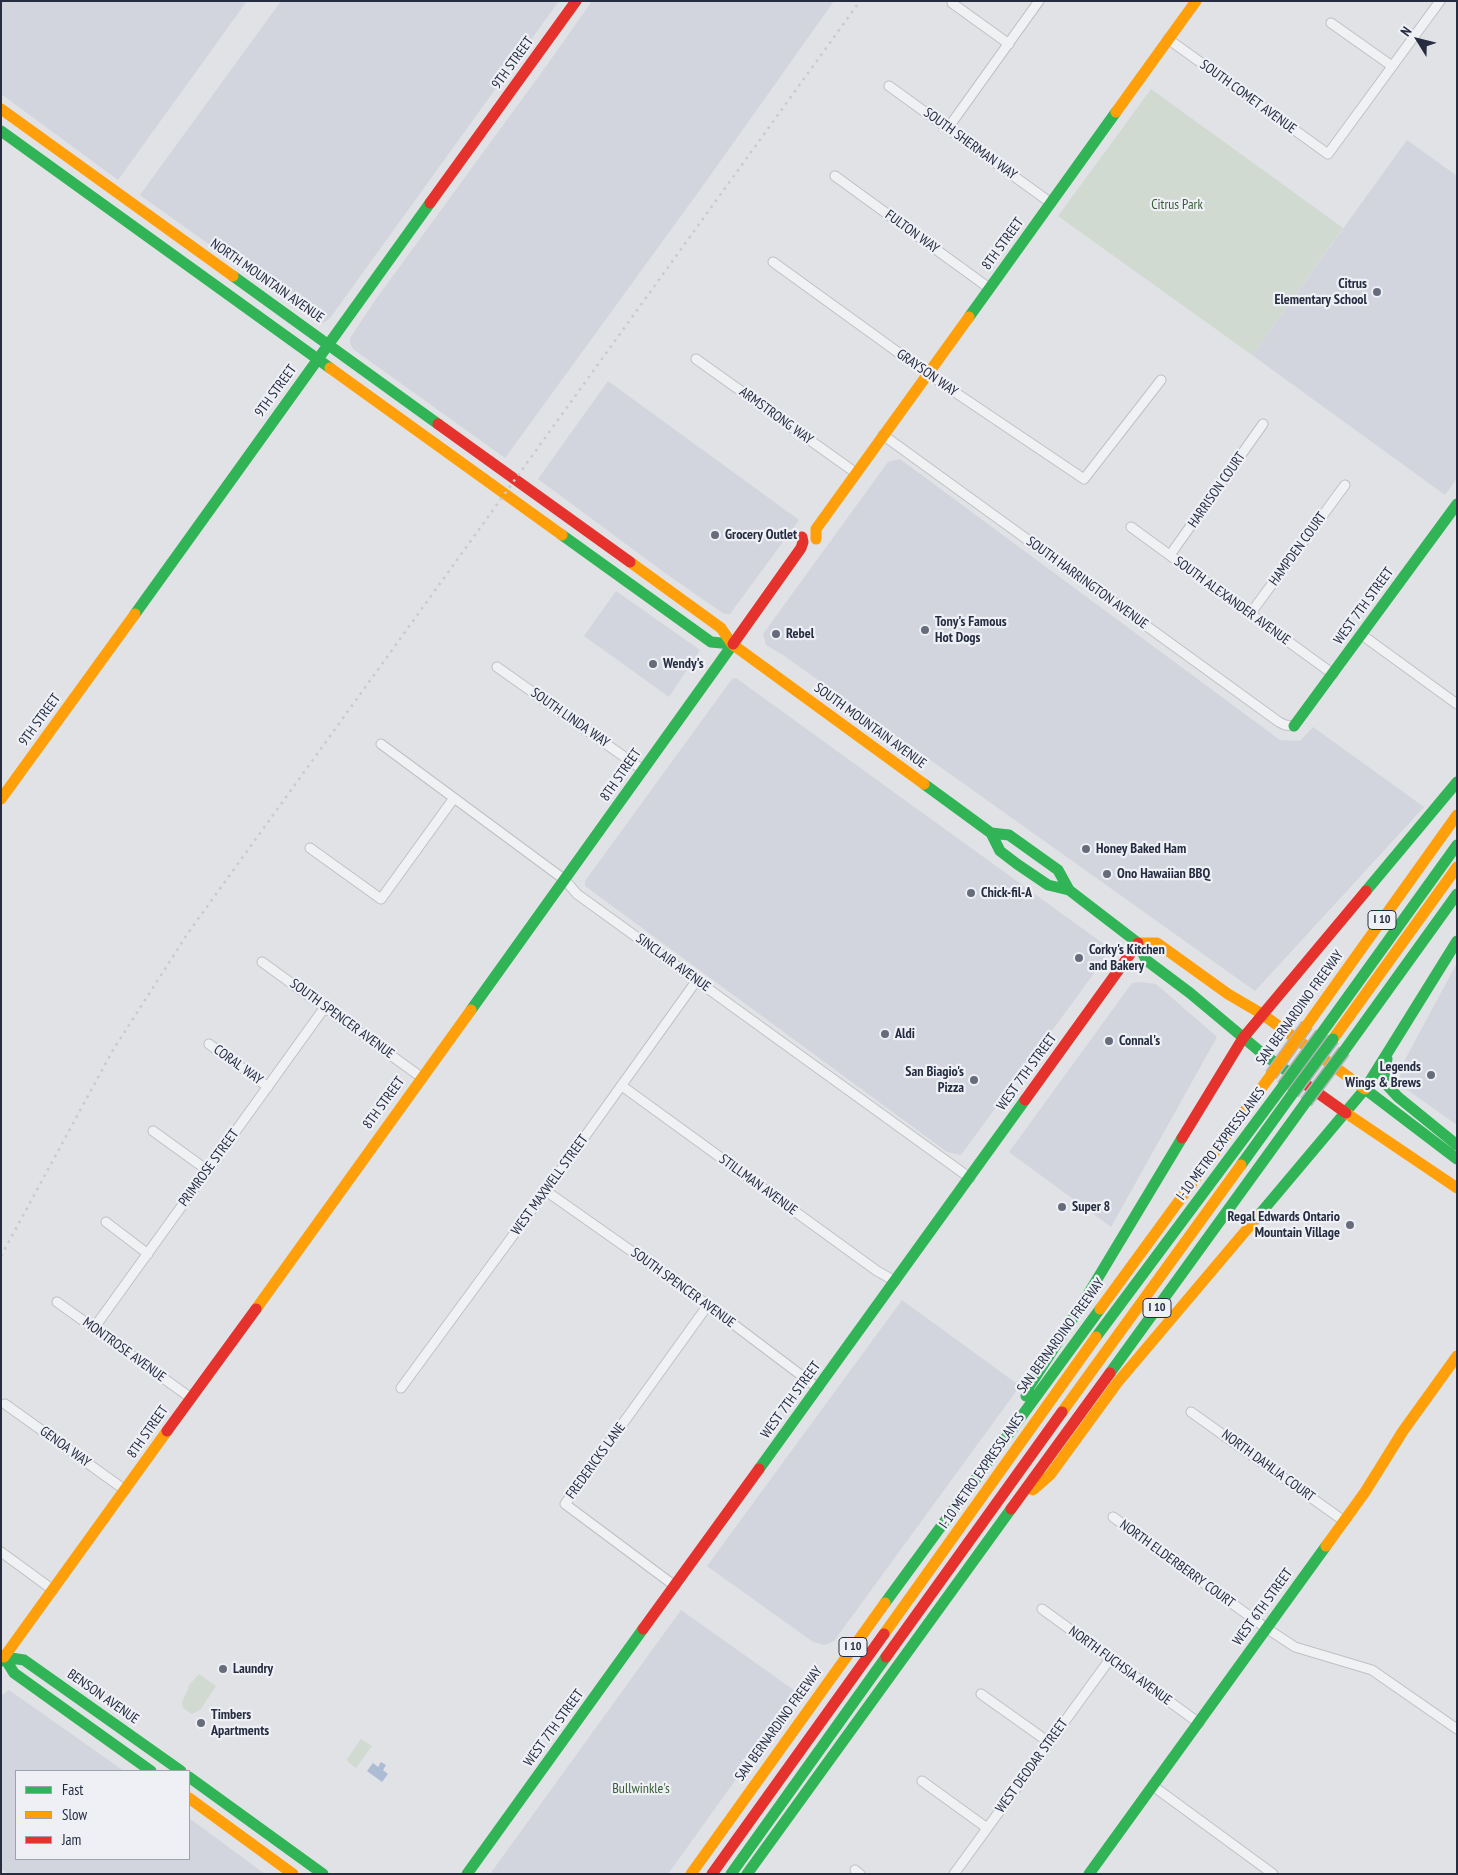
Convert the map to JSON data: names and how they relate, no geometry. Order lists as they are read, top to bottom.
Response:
{
  "streets": {
    "main road": [
      "9TH STREET",
      "8TH STREET",
      "NORTH MOUNTAIN AVENUE",
      "WEST 7TH STREET",
      "SOUTH MOUNTAIN AVENUE",
      "I 10",
      "SAN BERNARDINO FREEWAY",
      "I-10 METRO EXPRESSLANES",
      "WEST 6TH STREET",
      "BENSON AVENUE"
    ],
    "street": [
      "SOUTH COMET AVENUE",
      "SOUTH SHERMAN WAY",
      "FULTON WAY",
      "GRAYSON WAY",
      "ARMSTRONG WAY",
      "HARRISON COURT",
      "HAMPDEN COURT",
      "SOUTH HARRINGTON AVENUE",
      "SOUTH ALEXANDER AVENUE",
      "SOUTH LINDA WAY",
      "SINCLAIR AVENUE",
      "SOUTH SPENCER AVENUE",
      "CORAL WAY",
      "PRIMROSE STREET",
      "WEST MAXWELL STREET",
      "STILLMAN AVENUE",
      "MONTROSE AVENUE",
      "GENOA WAY",
      "FREDERICKS LANE",
      "NORTH DAHLIA COURT",
      "NORTH ELDERBERRY COURT",
      "NORTH FUCHSIA AVENUE",
      "WEST DEODAR STREET"
    ]
  },
  "crossings": [
    ["9TH STREET", "NORTH MOUNTAIN AVENUE"],
    ["SOUTH COMET AVENUE", "8TH STREET"],
    ["SOUTH SHERMAN WAY", "8TH STREET"],
    ["FULTON WAY", "8TH STREET"],
    ["8TH STREET", "GRAYSON WAY"],
    ["8TH STREET", "ARMSTRONG WAY"],
    ["8TH STREET", "SOUTH HARRINGTON AVENUE"],
    ["8TH STREET", "SOUTH LINDA WAY"],
    ["8TH STREET", "SOUTH MOUNTAIN AVENUE"],
    ["8TH STREET", "SINCLAIR AVENUE"],
    ["8TH STREET", "SOUTH SPENCER AVENUE"],
    ["8TH STREET", "MONTROSE AVENUE"],
    ["8TH STREET", "GENOA WAY"],
    ["8TH STREET", "BENSON AVENUE"],
    ["NORTH MOUNTAIN AVENUE", "SOUTH MOUNTAIN AVENUE"],
    ["HARRISON COURT", "SOUTH ALEXANDER AVENUE"],
    ["HAMPDEN COURT", "SOUTH ALEXANDER AVENUE"],
    ["SOUTH HARRINGTON AVENUE", "WEST 7TH STREET"],
    ["SOUTH ALEXANDER AVENUE", "WEST 7TH STREET"],
    ["WEST 7TH STREET", "SOUTH MOUNTAIN AVENUE"],
    ["WEST 7TH STREET", "SINCLAIR AVENUE"],
    ["WEST 7TH STREET", "SOUTH SPENCER AVENUE"],
    ["WEST 7TH STREET", "STILLMAN AVENUE"],
    ["WEST 7TH STREET", "FREDERICKS LANE"],
    ["SINCLAIR AVENUE", "WEST MAXWELL STREET"],
    ["SOUTH SPENCER AVENUE", "PRIMROSE STREET"],
    ["SOUTH SPENCER AVENUE", "WEST MAXWELL STREET"],
    ["SOUTH SPENCER AVENUE", "FREDERICKS LANE"],
    ["CORAL WAY", "PRIMROSE STREET"],
    ["PRIMROSE STREET", "MONTROSE AVENUE"],
    ["WEST MAXWELL STREET", "STILLMAN AVENUE"],
    ["NORTH DAHLIA COURT", "WEST 6TH STREET"],
    ["NORTH ELDERBERRY COURT", "WEST 6TH STREET"],
    ["WEST 6TH STREET", "NORTH FUCHSIA AVENUE"],
    ["NORTH FUCHSIA AVENUE", "WEST DEODAR STREET"]
  ],
  "parks": ["Citrus Park", "Bullwinkle's"],
  "places": [
    "Citrus Elementary School",
    "Grocery Outlet",
    "Tony's Famous Hot Dogs",
    "Rebel",
    "Wendy's",
    "Honey Baked Ham",
    "Ono Hawaiian BBQ",
    "Chick-fil-A",
    "Corky's Kitchen and Bakery",
    "Aldi",
    "Connal's",
    "Legends Wings & Brews",
    "San Biagio's Pizza",
    "Super 8",
    "Regal Edwards Ontario Mountain Village",
    "Laundry",
    "Timbers Apartments"
  ],
  "legend": ["Fast", "Slow", "Jam"],
  "north": "top left"
}
